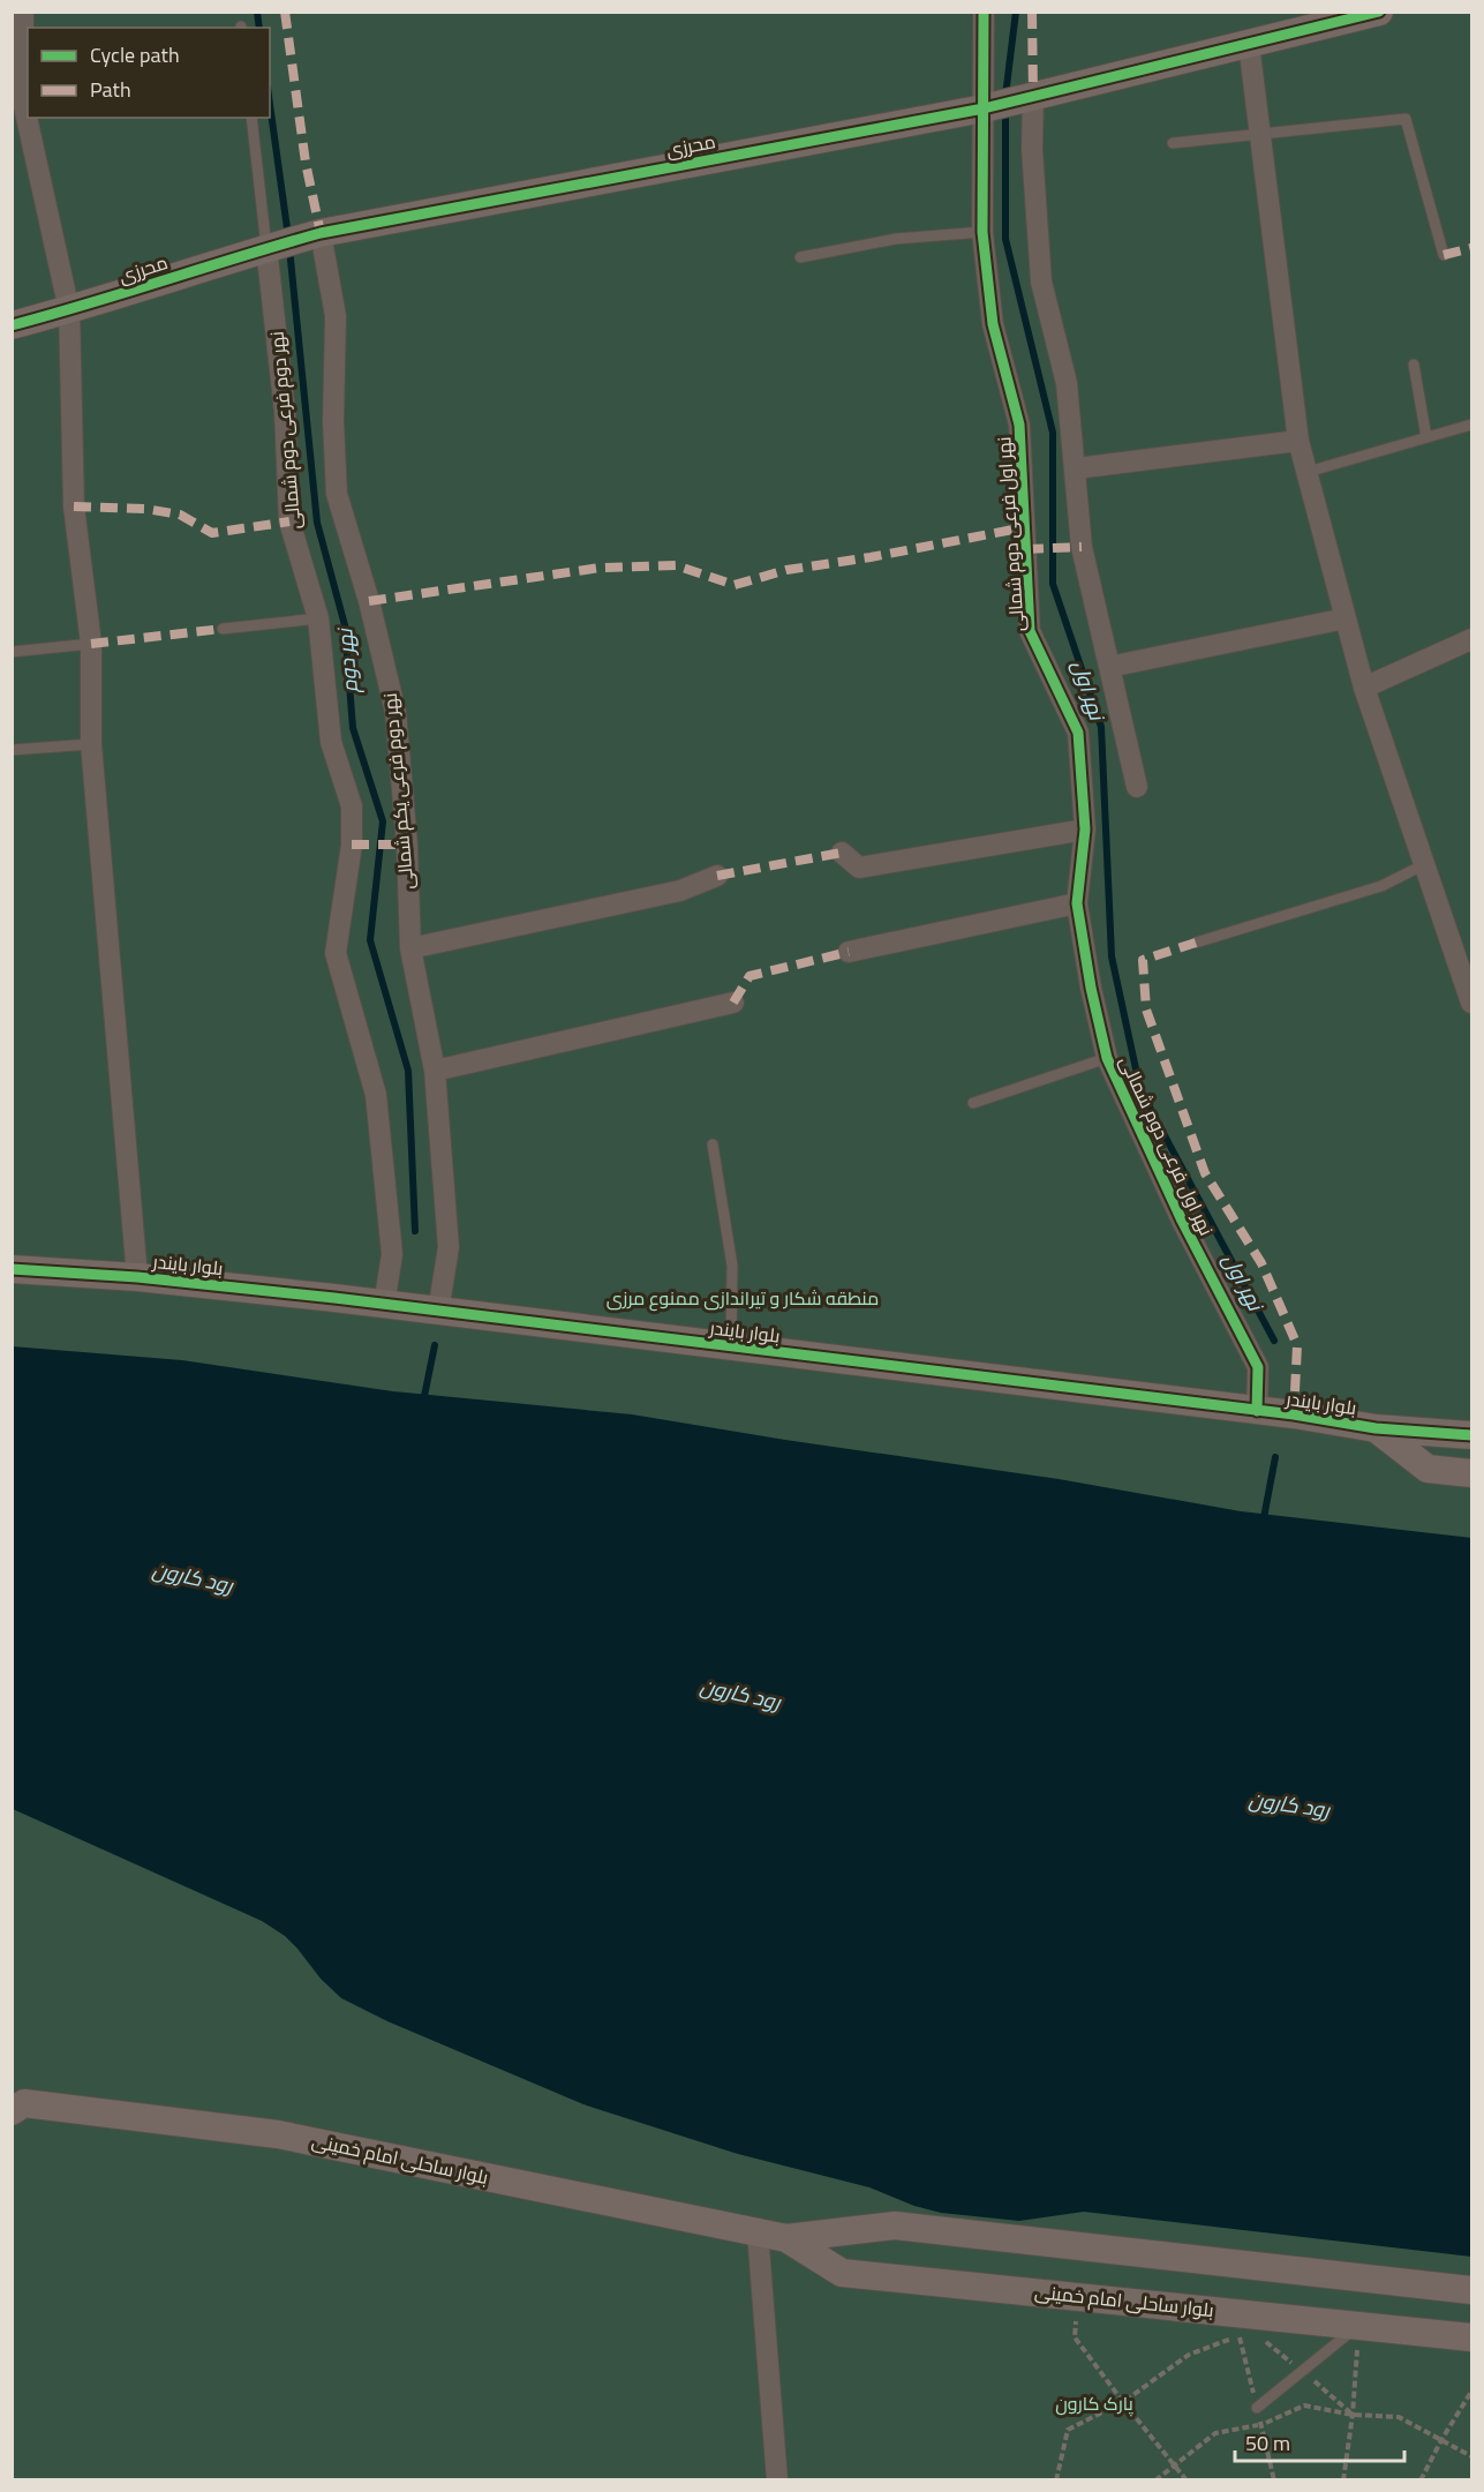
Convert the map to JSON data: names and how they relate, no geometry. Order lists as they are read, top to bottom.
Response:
{
  "streets": {
    "street": [
      "محرزی",
      "نهر دوم فرعی دوم شمالی",
      "نهر اول فرعی دوم شمالی",
      "نهر دوم فرعی یکم شمالی",
      "بلوار بایندر",
      "بلوار ساحلی امام خمینی"
    ]
  },
  "crossings": [
    ["محرزی", "نهر دوم فرعی دوم شمالی"],
    ["محرزی", "نهر اول فرعی دوم شمالی"],
    ["محرزی", "نهر دوم فرعی یکم شمالی"],
    ["نهر دوم فرعی دوم شمالی", "بلوار بایندر"],
    ["نهر اول فرعی دوم شمالی", "بلوار بایندر"],
    ["نهر دوم فرعی یکم شمالی", "بلوار بایندر"]
  ],
  "water": ["نهر دوم", "نهر اول", "رود کارون"],
  "parks": ["منطقه شکار و تیراندازی ممنوع مرزی", "پارک کارون"],
  "legend": ["Cycle path", "Path"],
  "scale_bar": "50 m"
}
